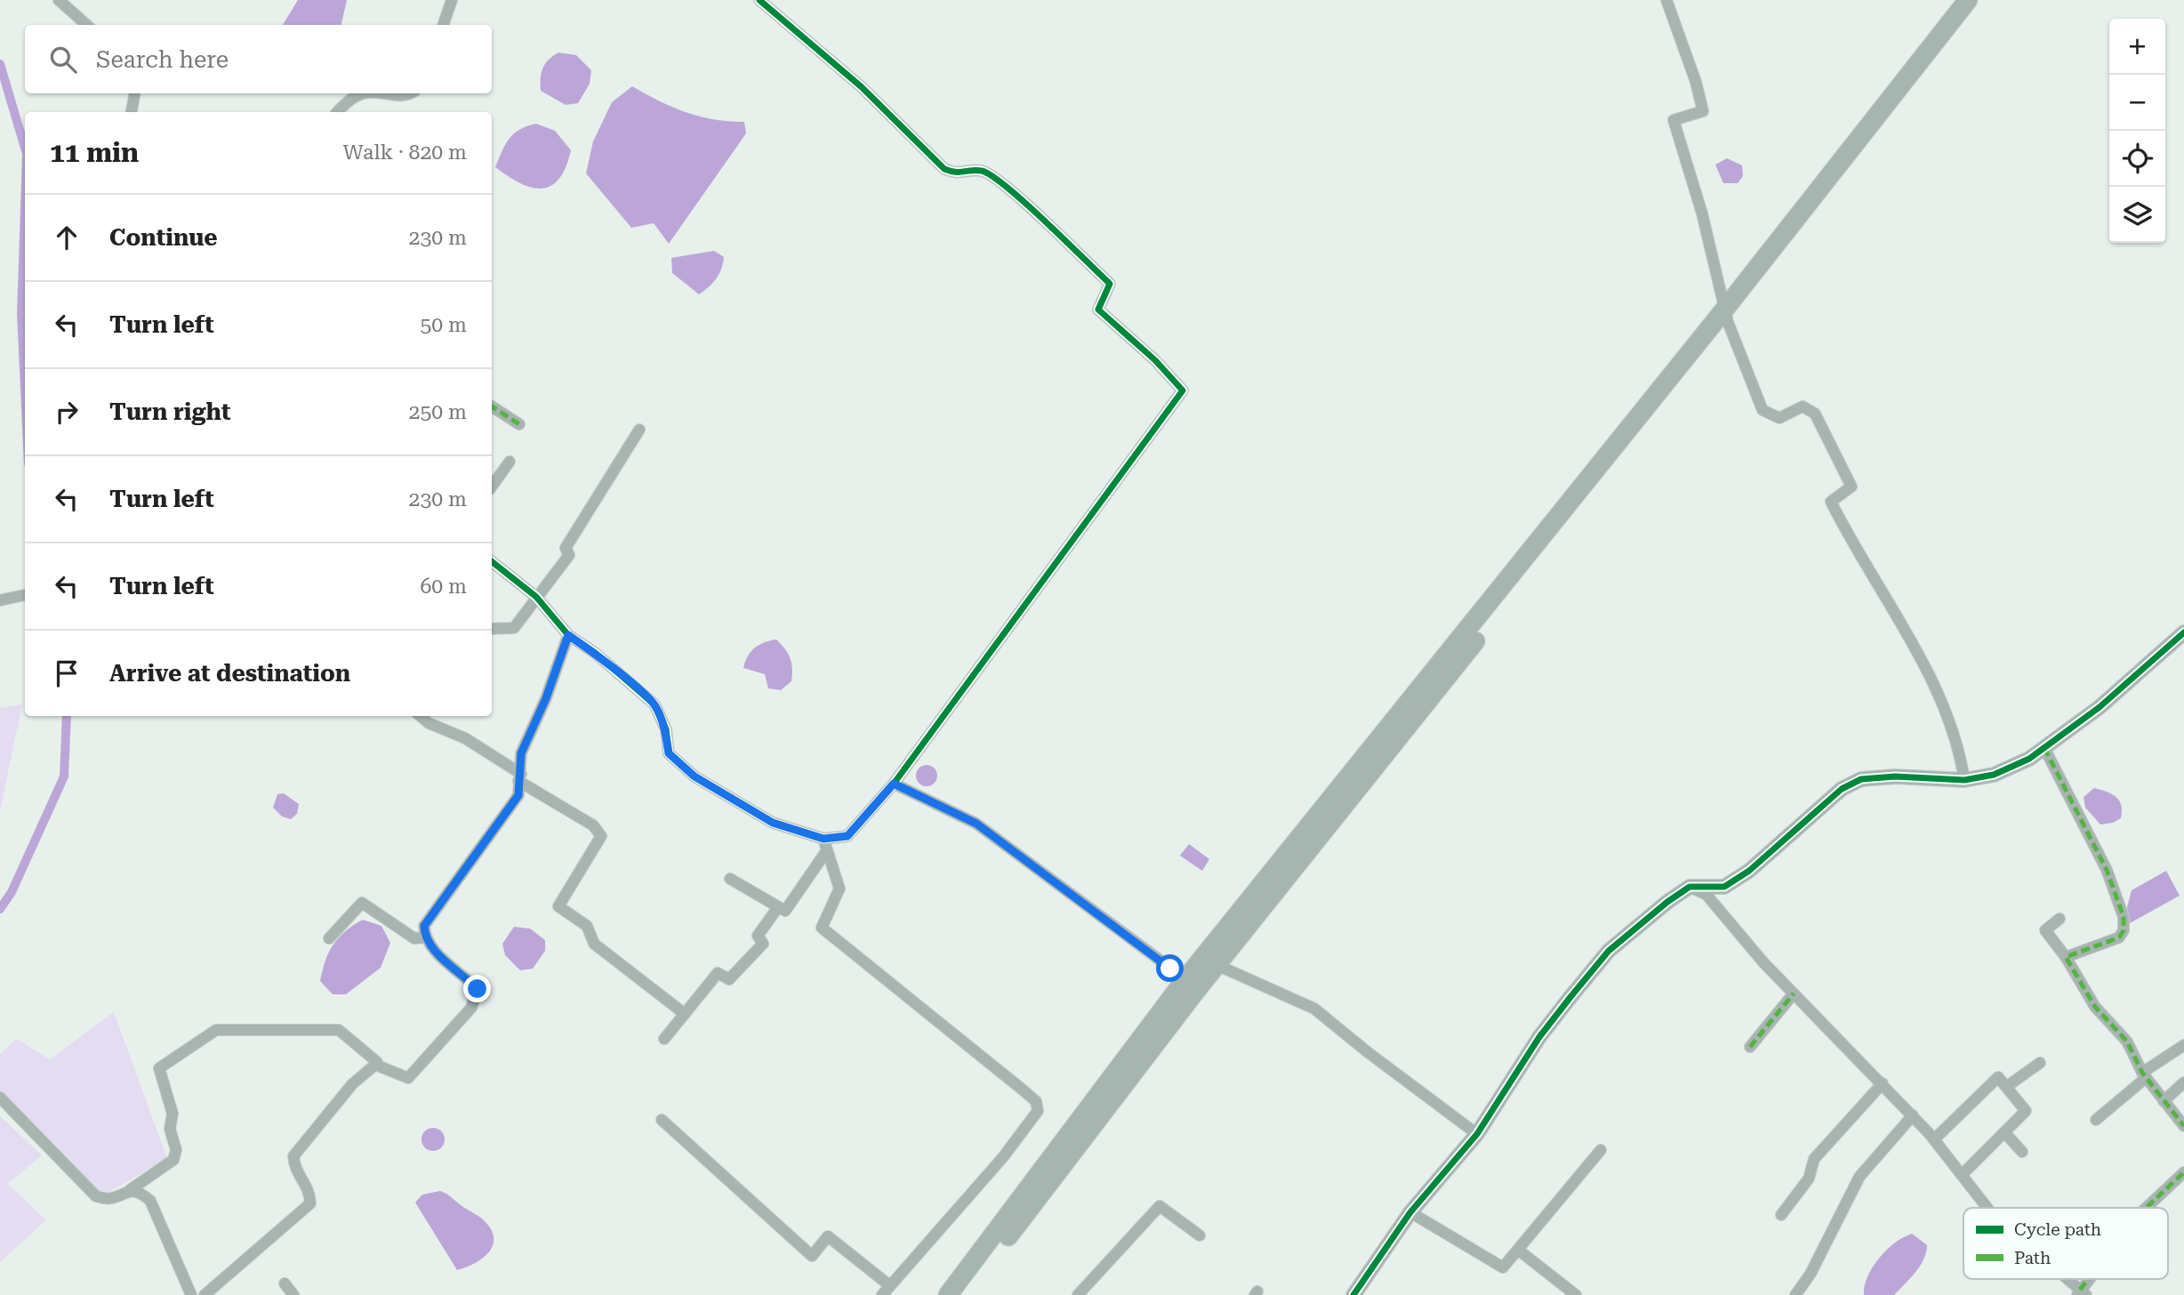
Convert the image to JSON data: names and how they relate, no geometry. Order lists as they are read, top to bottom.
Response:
{
  "legend": ["Cycle path", "Path"],
  "page": {
    "map_buttons": ["+", "−"],
    "search": "Search here",
    "heading": ["11 min", "Walk · 820 m"],
    "list": [
      ["Continue", "230 m"],
      ["Turn left", "50 m"],
      ["Turn right", "250 m"],
      ["Turn left", "230 m"],
      ["Turn left", "60 m"],
      "Arrive at destination"
    ]
  }
}
